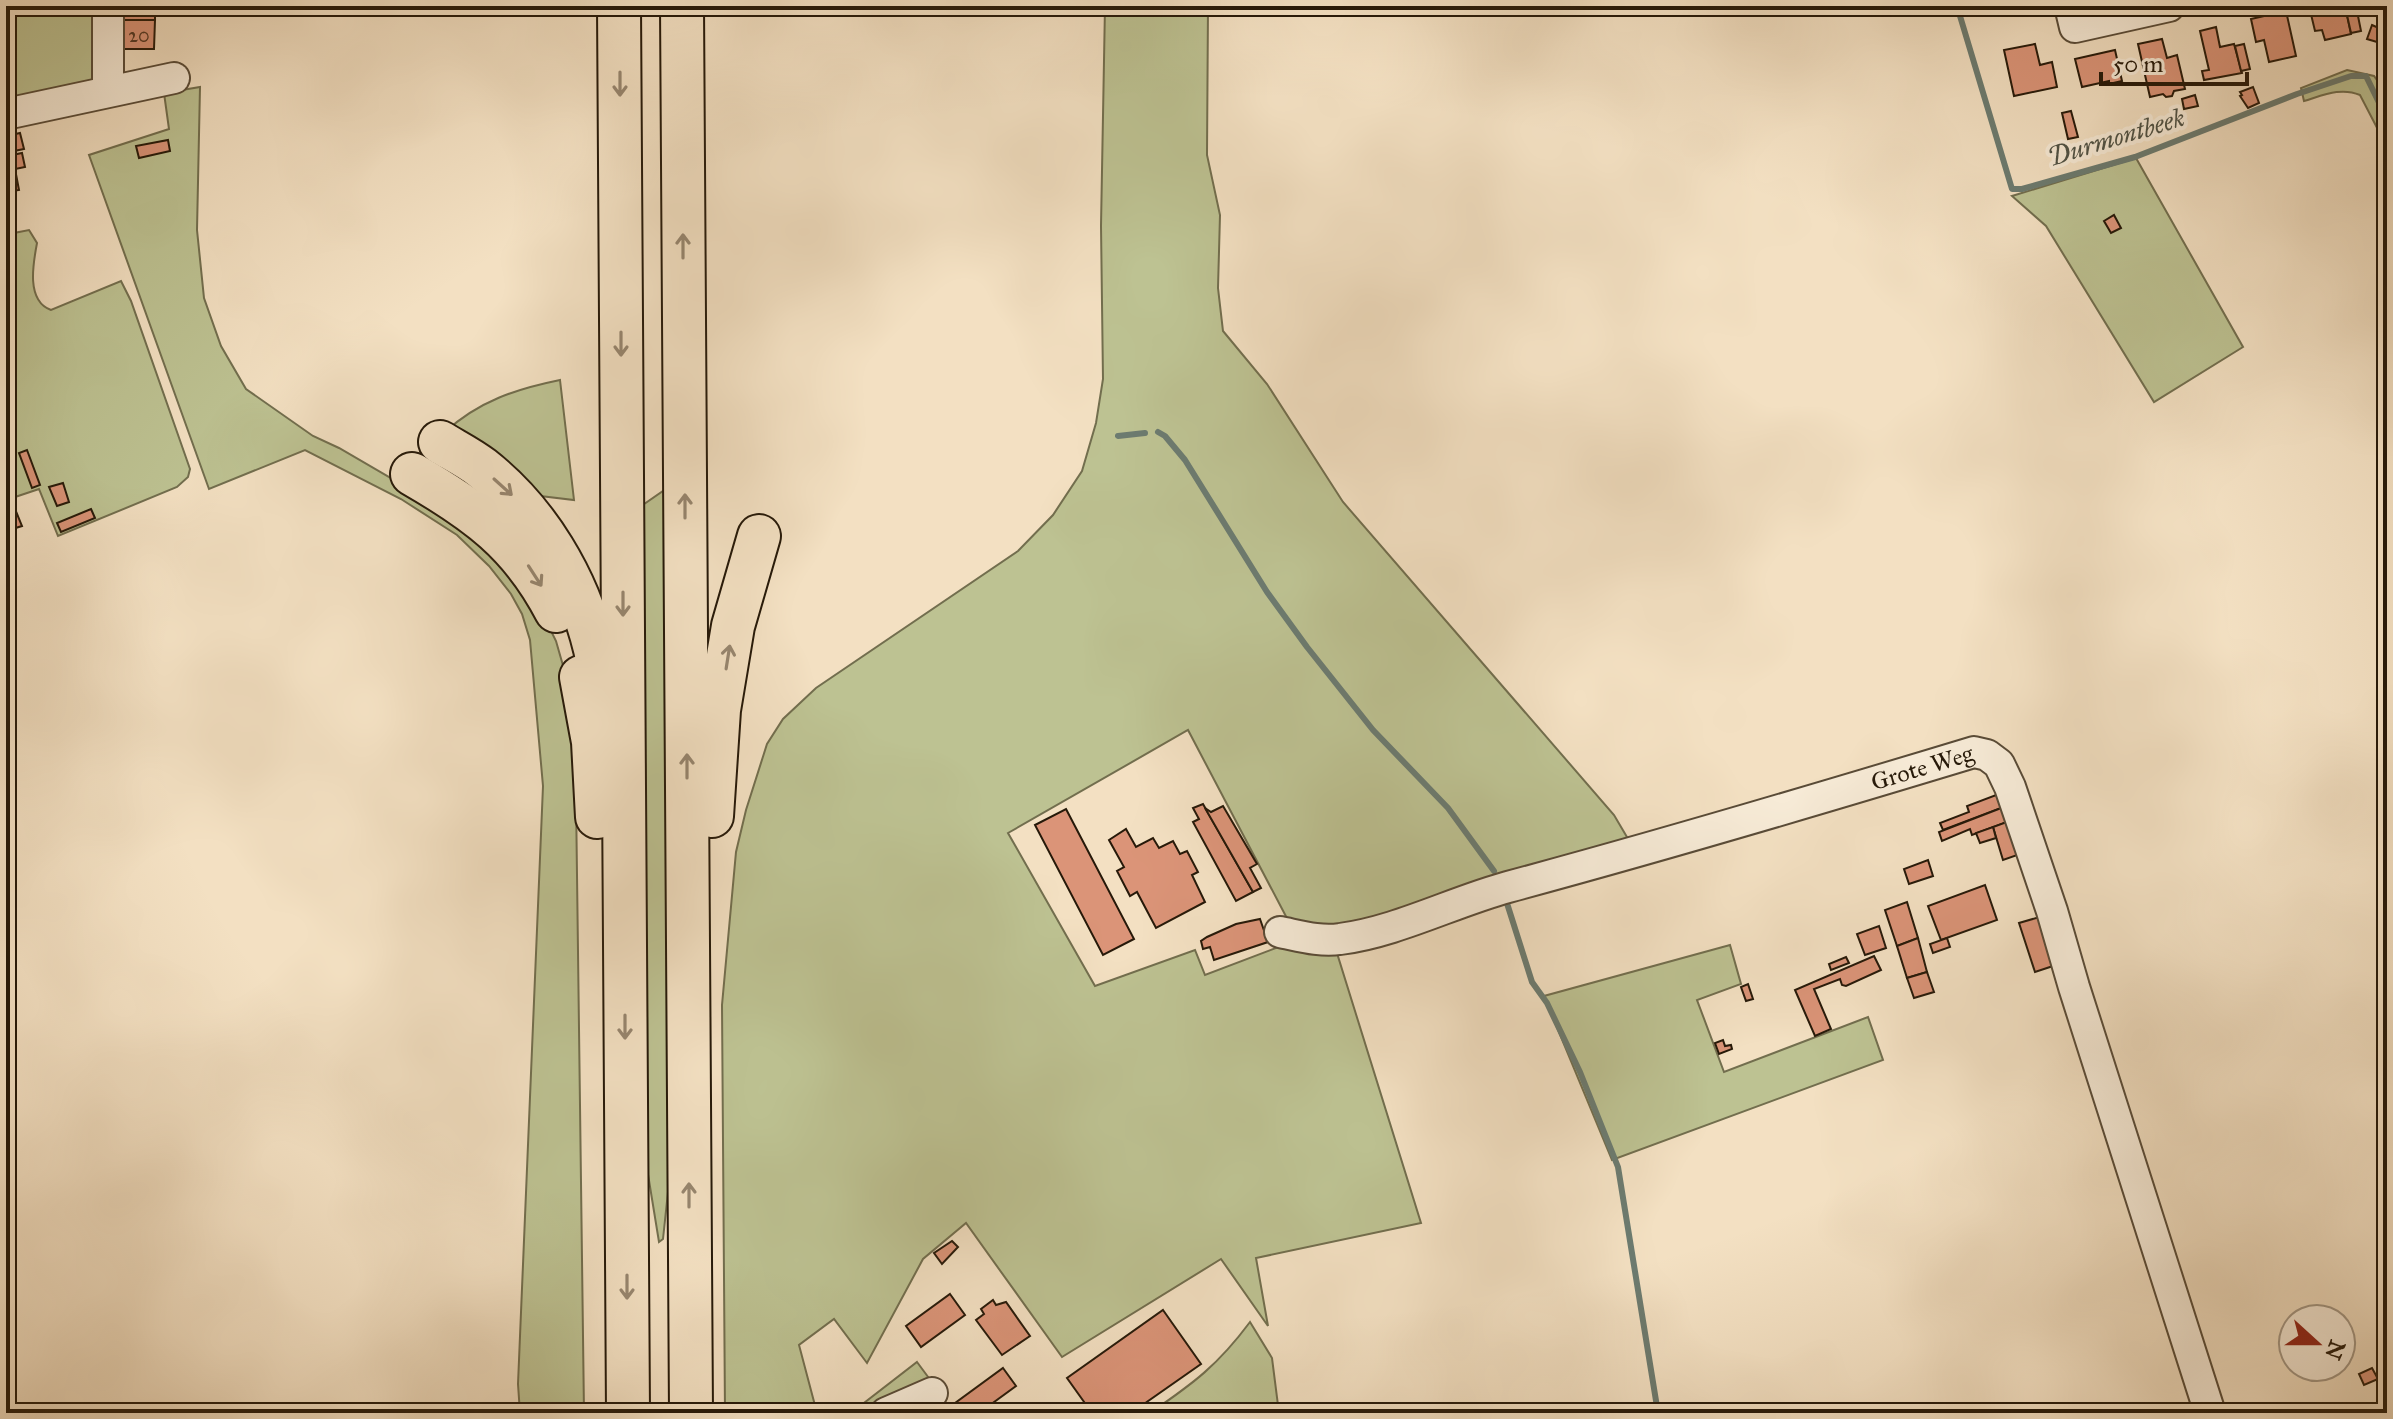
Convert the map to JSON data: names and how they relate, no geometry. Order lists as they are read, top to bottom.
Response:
{
  "streets": {
    "street": ["Grote Weg"]
  },
  "water": ["Durmontbeek"],
  "house_numbers": ["20"],
  "scale_bar": "50 m",
  "north": "right"
}
